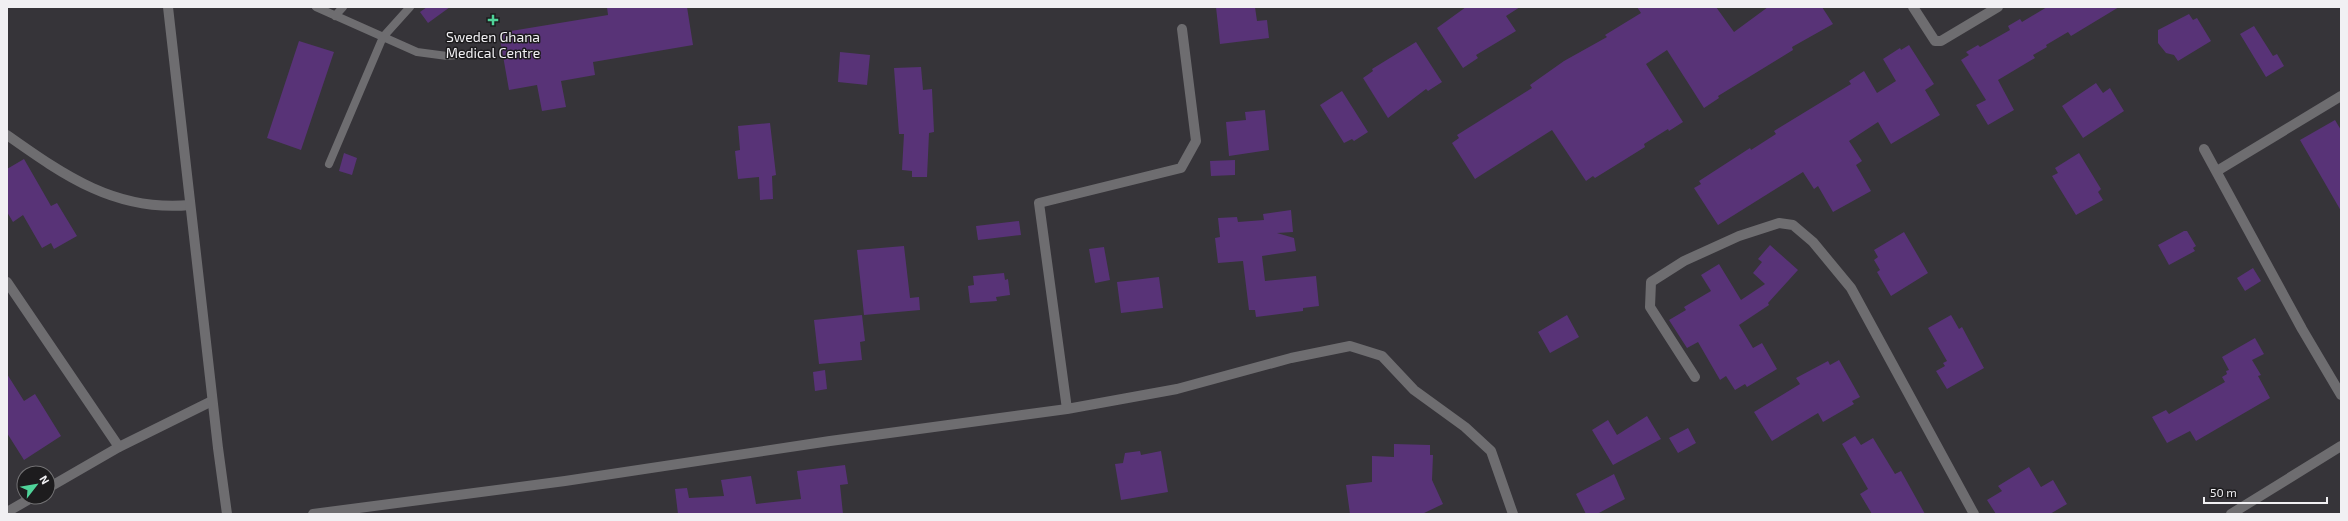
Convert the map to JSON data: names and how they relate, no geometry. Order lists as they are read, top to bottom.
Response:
{
  "places": {
    "health": ["Sweden Ghana Medical Centre"]
  },
  "scale_bar": "50 m",
  "north": "top right"
}
